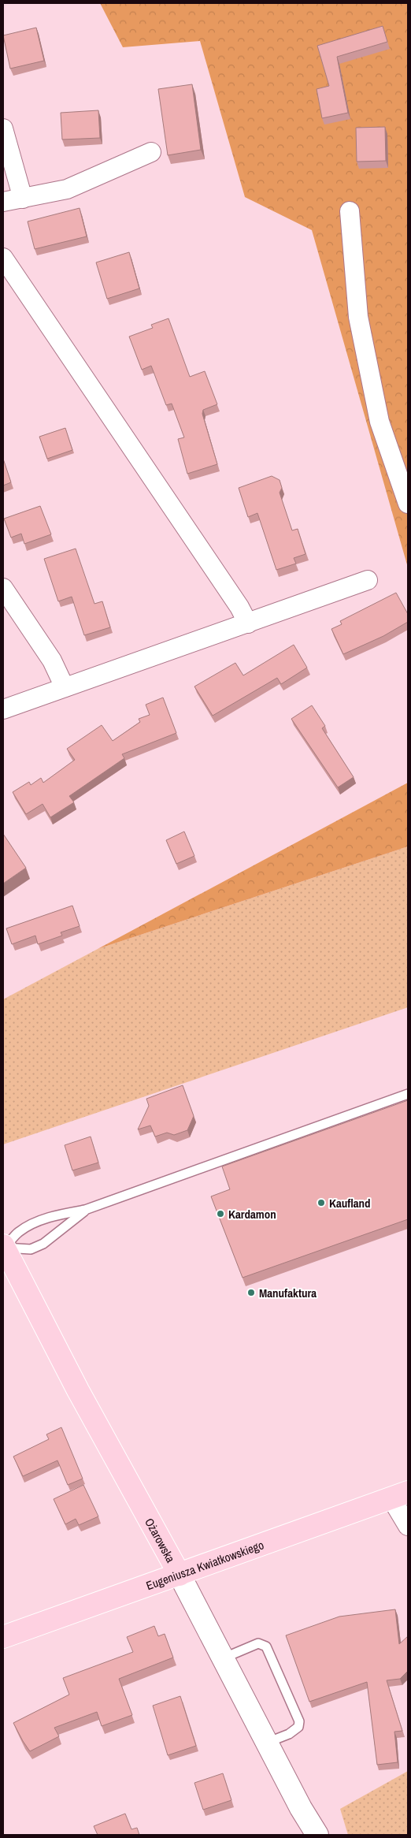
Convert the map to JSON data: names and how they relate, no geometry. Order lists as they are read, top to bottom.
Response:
{
  "streets": {
    "main road": ["Ożarowska", "Eugeniusza Kwiatkowskiego"]
  },
  "crossings": [
    ["Ożarowska", "Eugeniusza Kwiatkowskiego"]
  ],
  "places": ["Kaufland", "Kardamon", "Manufaktura"]
}
